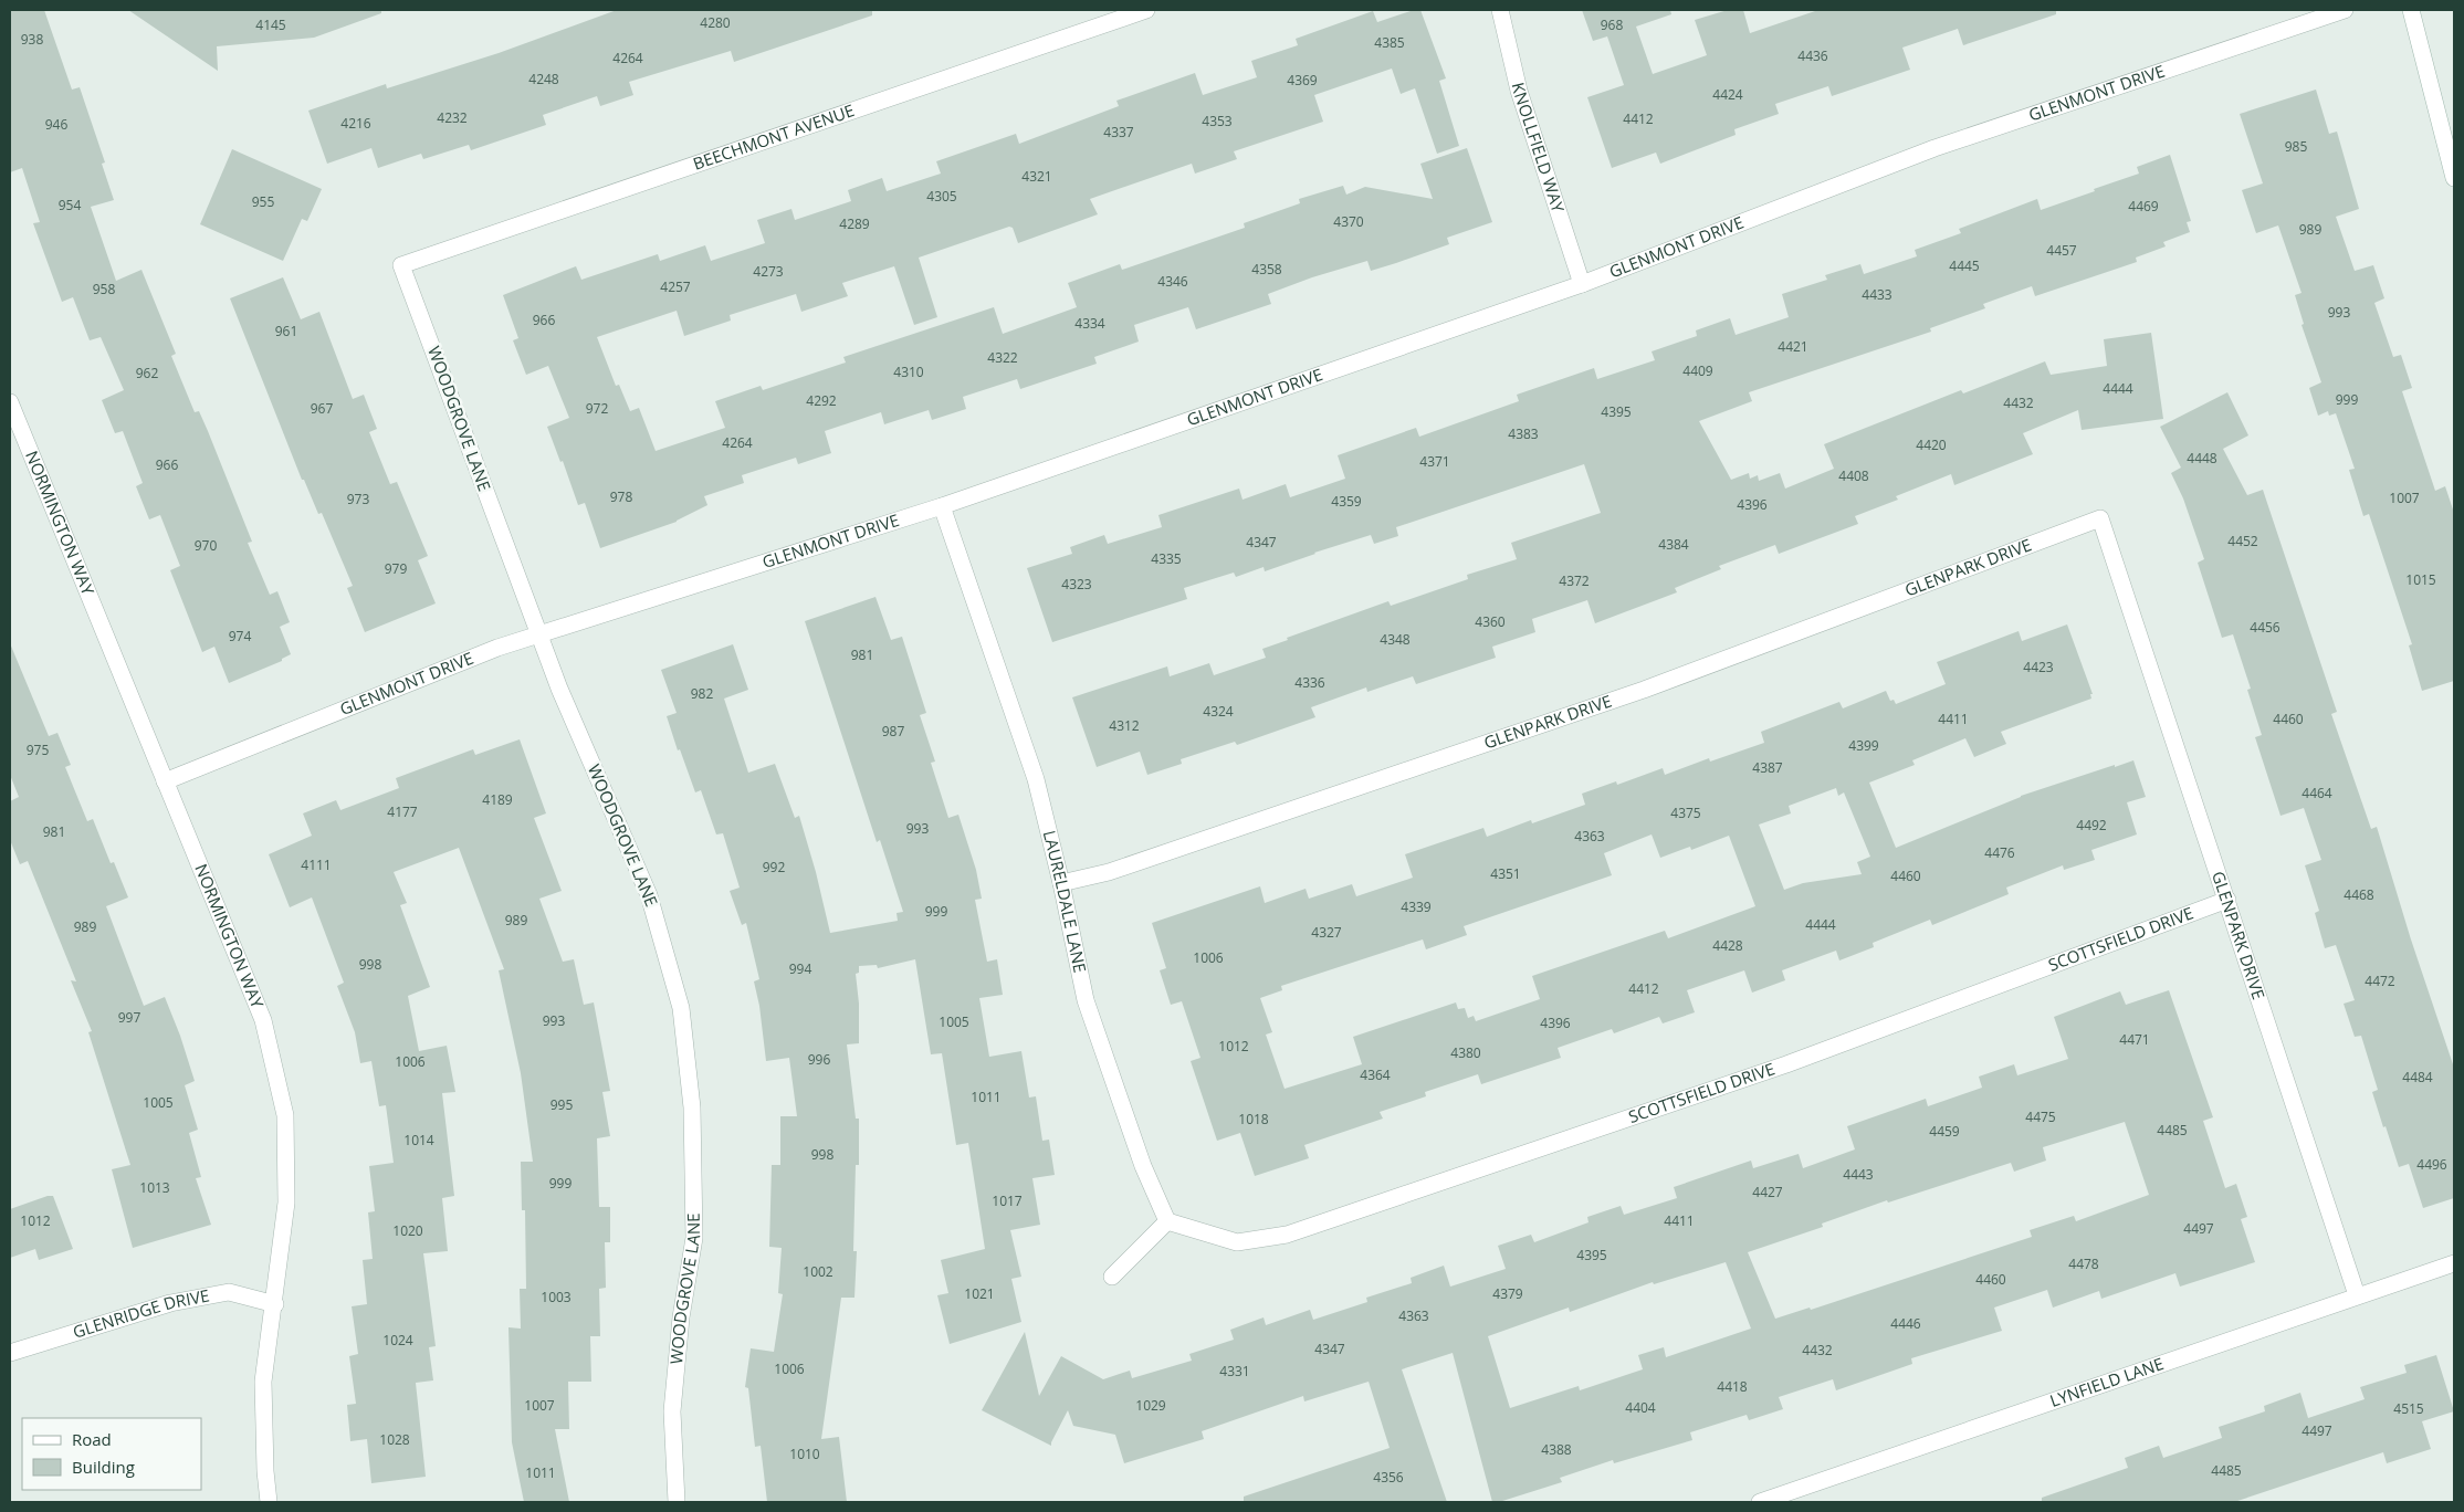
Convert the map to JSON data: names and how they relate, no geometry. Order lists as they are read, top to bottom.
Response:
{
  "streets": {
    "street": [
      "GLENMONT DRIVE",
      "BEECHMONT AVENUE",
      "KNOLLFIELD WAY",
      "WOODGROVE LANE",
      "NORMINGTON WAY",
      "GLENPARK DRIVE",
      "LAURELDALE LANE",
      "SCOTTSFIELD DRIVE",
      "GLENRIDGE DRIVE",
      "LYNFIELD LANE"
    ]
  },
  "crossings": [
    ["GLENMONT DRIVE", "KNOLLFIELD WAY"],
    ["GLENMONT DRIVE", "WOODGROVE LANE"],
    ["GLENMONT DRIVE", "NORMINGTON WAY"],
    ["GLENMONT DRIVE", "LAURELDALE LANE"],
    ["BEECHMONT AVENUE", "WOODGROVE LANE"],
    ["NORMINGTON WAY", "GLENRIDGE DRIVE"],
    ["GLENPARK DRIVE", "LAURELDALE LANE"],
    ["GLENPARK DRIVE", "SCOTTSFIELD DRIVE"],
    ["GLENPARK DRIVE", "LYNFIELD LANE"],
    ["LAURELDALE LANE", "SCOTTSFIELD DRIVE"]
  ],
  "house_numbers": [
    "4280",
    "4145",
    "968",
    "938",
    "4385",
    "4436",
    "4264",
    "4248",
    "4369",
    "4424",
    "4232",
    "4412",
    "4353",
    "4216",
    "946",
    "4337",
    "985",
    "4321",
    "4305",
    "955",
    "954",
    "4469",
    "4370",
    "4289",
    "989",
    "4457",
    "4445",
    "4358",
    "4273",
    "4346",
    "4257",
    "958",
    "4433",
    "993",
    "966",
    "4334",
    "961",
    "4421",
    "4322",
    "4409",
    "4310",
    "962",
    "4444",
    "999",
    "4292",
    "4432",
    "967",
    "972",
    "4395",
    "4383",
    "4264",
    "4420",
    "4448",
    "4371",
    "966",
    "4408",
    "978",
    "1007",
    "973",
    "4359",
    "4396",
    "4452",
    "4347",
    "4384",
    "970",
    "4335",
    "979",
    "1015",
    "4372",
    "4323",
    "4360",
    "4456",
    "974",
    "4348",
    "981",
    "4423",
    "4336",
    "982",
    "4324",
    "4411",
    "4460",
    "4312",
    "987",
    "4399",
    "975",
    "4387",
    "4464",
    "4189",
    "4177",
    "4375",
    "4492",
    "993",
    "981",
    "4363",
    "4476",
    "4111",
    "992",
    "4351",
    "4460",
    "4468",
    "4339",
    "999",
    "989",
    "4444",
    "989",
    "4327",
    "4428",
    "1006",
    "998",
    "994",
    "4472",
    "4412",
    "997",
    "993",
    "1005",
    "4396",
    "4471",
    "1012",
    "4380",
    "996",
    "1006",
    "4364",
    "4484",
    "1011",
    "1005",
    "995",
    "4475",
    "1018",
    "4485",
    "4459",
    "1014",
    "998",
    "4496",
    "4443",
    "999",
    "1013",
    "4427",
    "1017",
    "1012",
    "4411",
    "4497",
    "1020",
    "4395",
    "4478",
    "1002",
    "4460",
    "1021",
    "4379",
    "1003",
    "4363",
    "4446",
    "1024",
    "4347",
    "4432",
    "1006",
    "4331",
    "4418",
    "1007",
    "1029",
    "4404",
    "4515",
    "4497",
    "1028",
    "4388",
    "1010",
    "4485",
    "1011",
    "4356"
  ],
  "legend": ["Road", "Building"]
}
